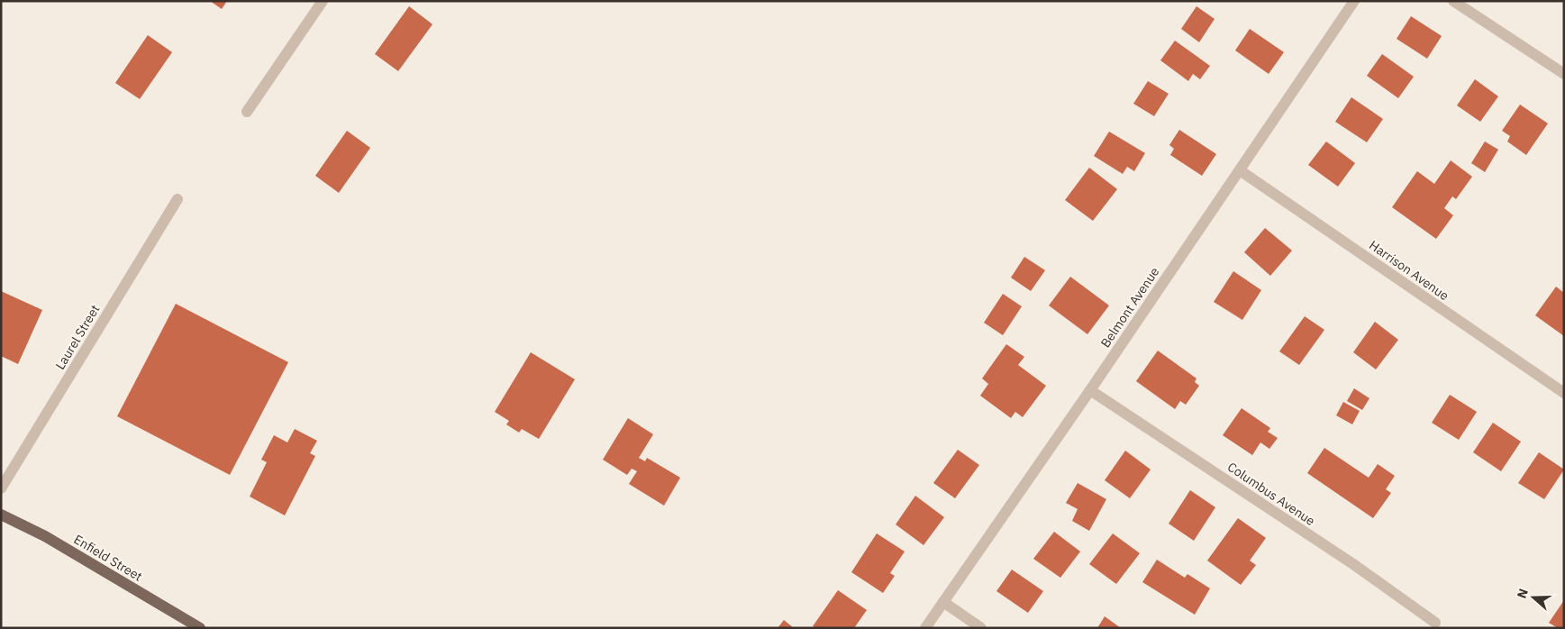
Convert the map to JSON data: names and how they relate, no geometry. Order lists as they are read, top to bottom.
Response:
{
  "streets": {
    "main road": ["Enfield Street"],
    "street": [
      "Harrison Avenue",
      "Belmont Avenue",
      "Laurel Street",
      "Columbus Avenue"
    ]
  },
  "crossings": [
    ["Harrison Avenue", "Belmont Avenue"],
    ["Belmont Avenue", "Columbus Avenue"]
  ],
  "north": "left"
}
